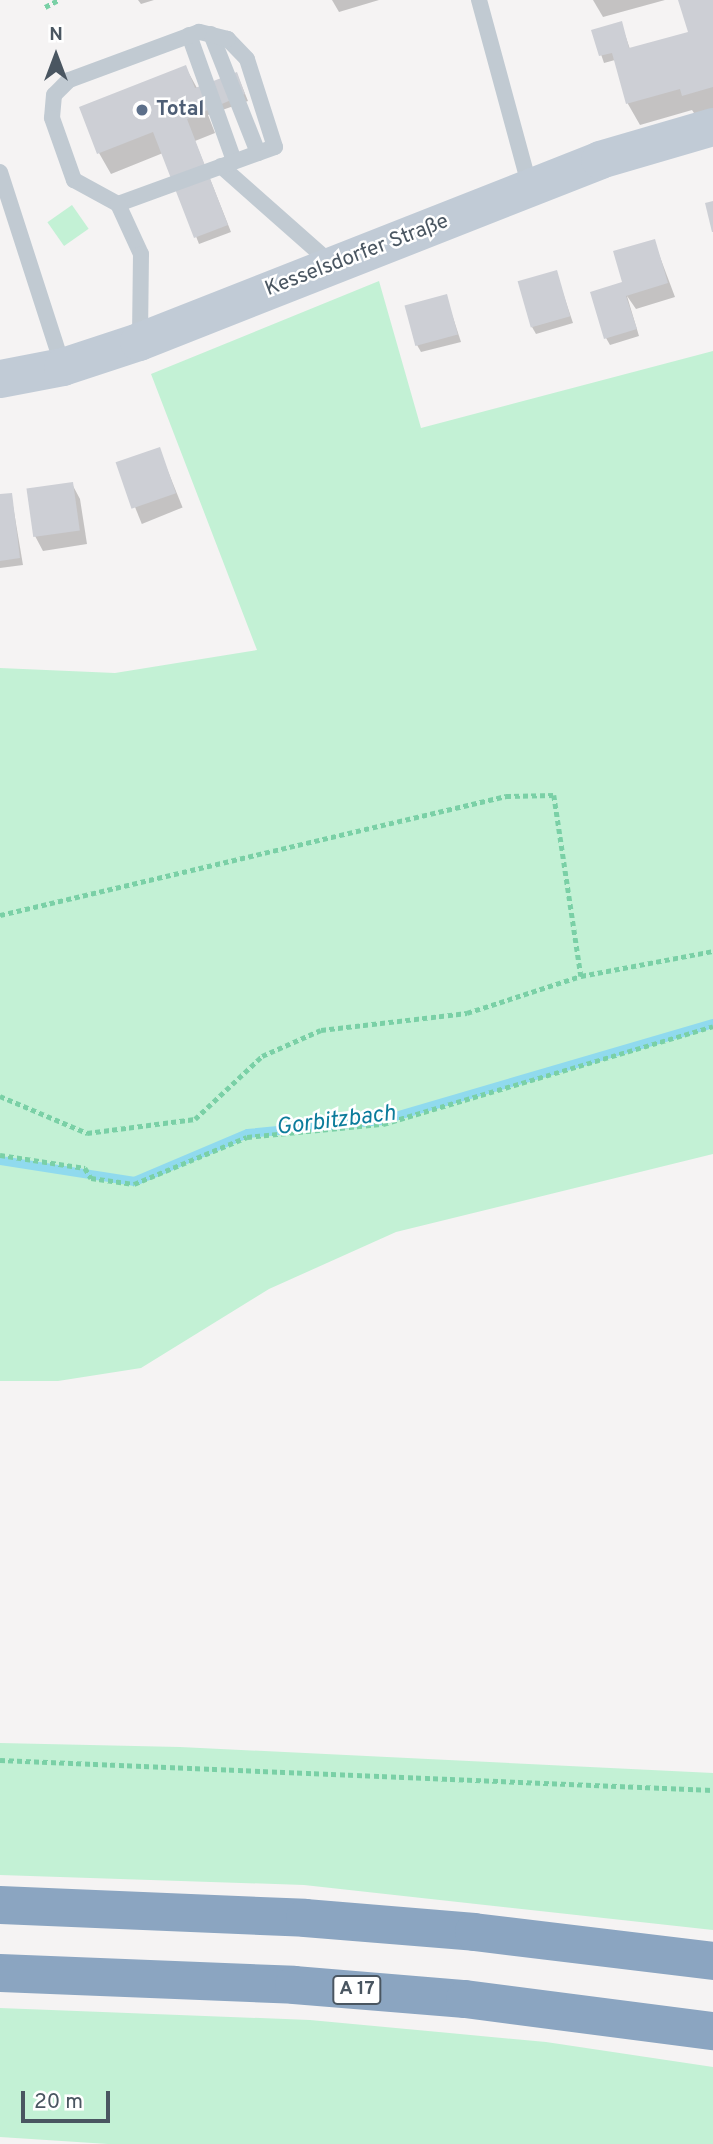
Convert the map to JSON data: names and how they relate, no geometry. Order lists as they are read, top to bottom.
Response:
{
  "streets": {
    "highway": ["A 17"],
    "main road": ["Kesselsdorfer Straße"]
  },
  "water": ["Gorbitzbach"],
  "places": ["Total"],
  "scale_bar": "20 m",
  "north": "top"
}
